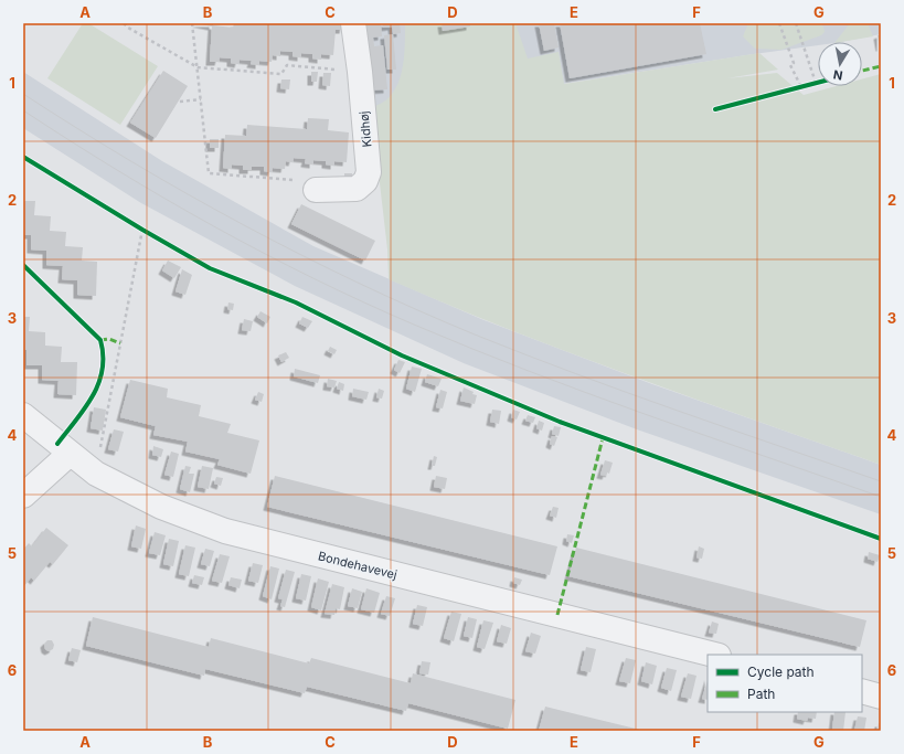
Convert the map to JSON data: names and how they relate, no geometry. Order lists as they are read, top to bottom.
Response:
{
  "streets": {
    "street": ["Kidhøj", "Bondehavevej"]
  },
  "legend": ["Cycle path", "Path"],
  "north": "bottom",
  "grid": {
    "columns": [
      "A",
      "B",
      "C",
      "D",
      "E",
      "F",
      "G"
    ],
    "rows": [
      "1",
      "2",
      "3",
      "4",
      "5",
      "6"
    ]
  }
}
